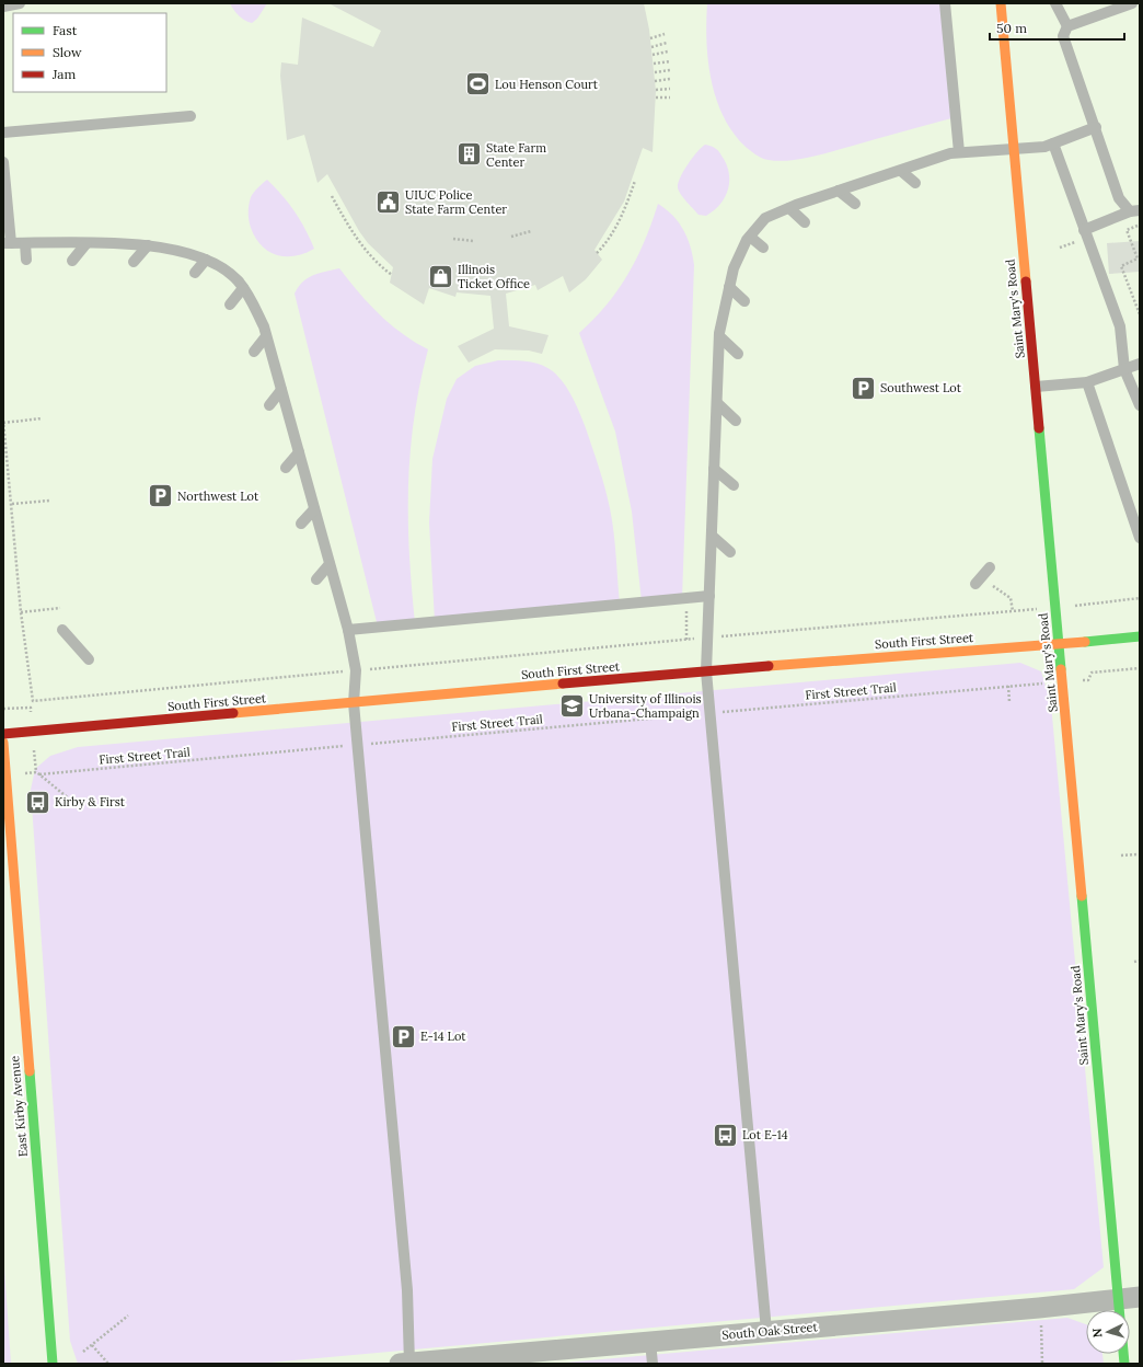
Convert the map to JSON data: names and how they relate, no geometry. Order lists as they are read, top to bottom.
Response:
{
  "streets": {
    "main road": ["Saint Mary's Road", "South First Street", "East Kirby Avenue"],
    "street": ["South Oak Street"],
    "path": ["First Street Trail"]
  },
  "crossings": [
    ["Saint Mary's Road", "South First Street"],
    ["Saint Mary's Road", "First Street Trail"],
    ["Saint Mary's Road", "South Oak Street"]
  ],
  "places": {
    "sports": ["Lou Henson Court"],
    "building": ["State Farm Center"],
    "public building": ["UIUC Police State Farm Center"],
    "shop": ["Illinois Ticket Office"],
    "parking": ["Southwest Lot", "Northwest Lot", "E-14 Lot"],
    "school or university": ["University of Illinois Urbana-Champaign"],
    "bus stop": ["Kirby & First", "Lot E-14"]
  },
  "legend": ["Fast", "Slow", "Jam"],
  "scale_bar": "50 m",
  "north": "left"
}
